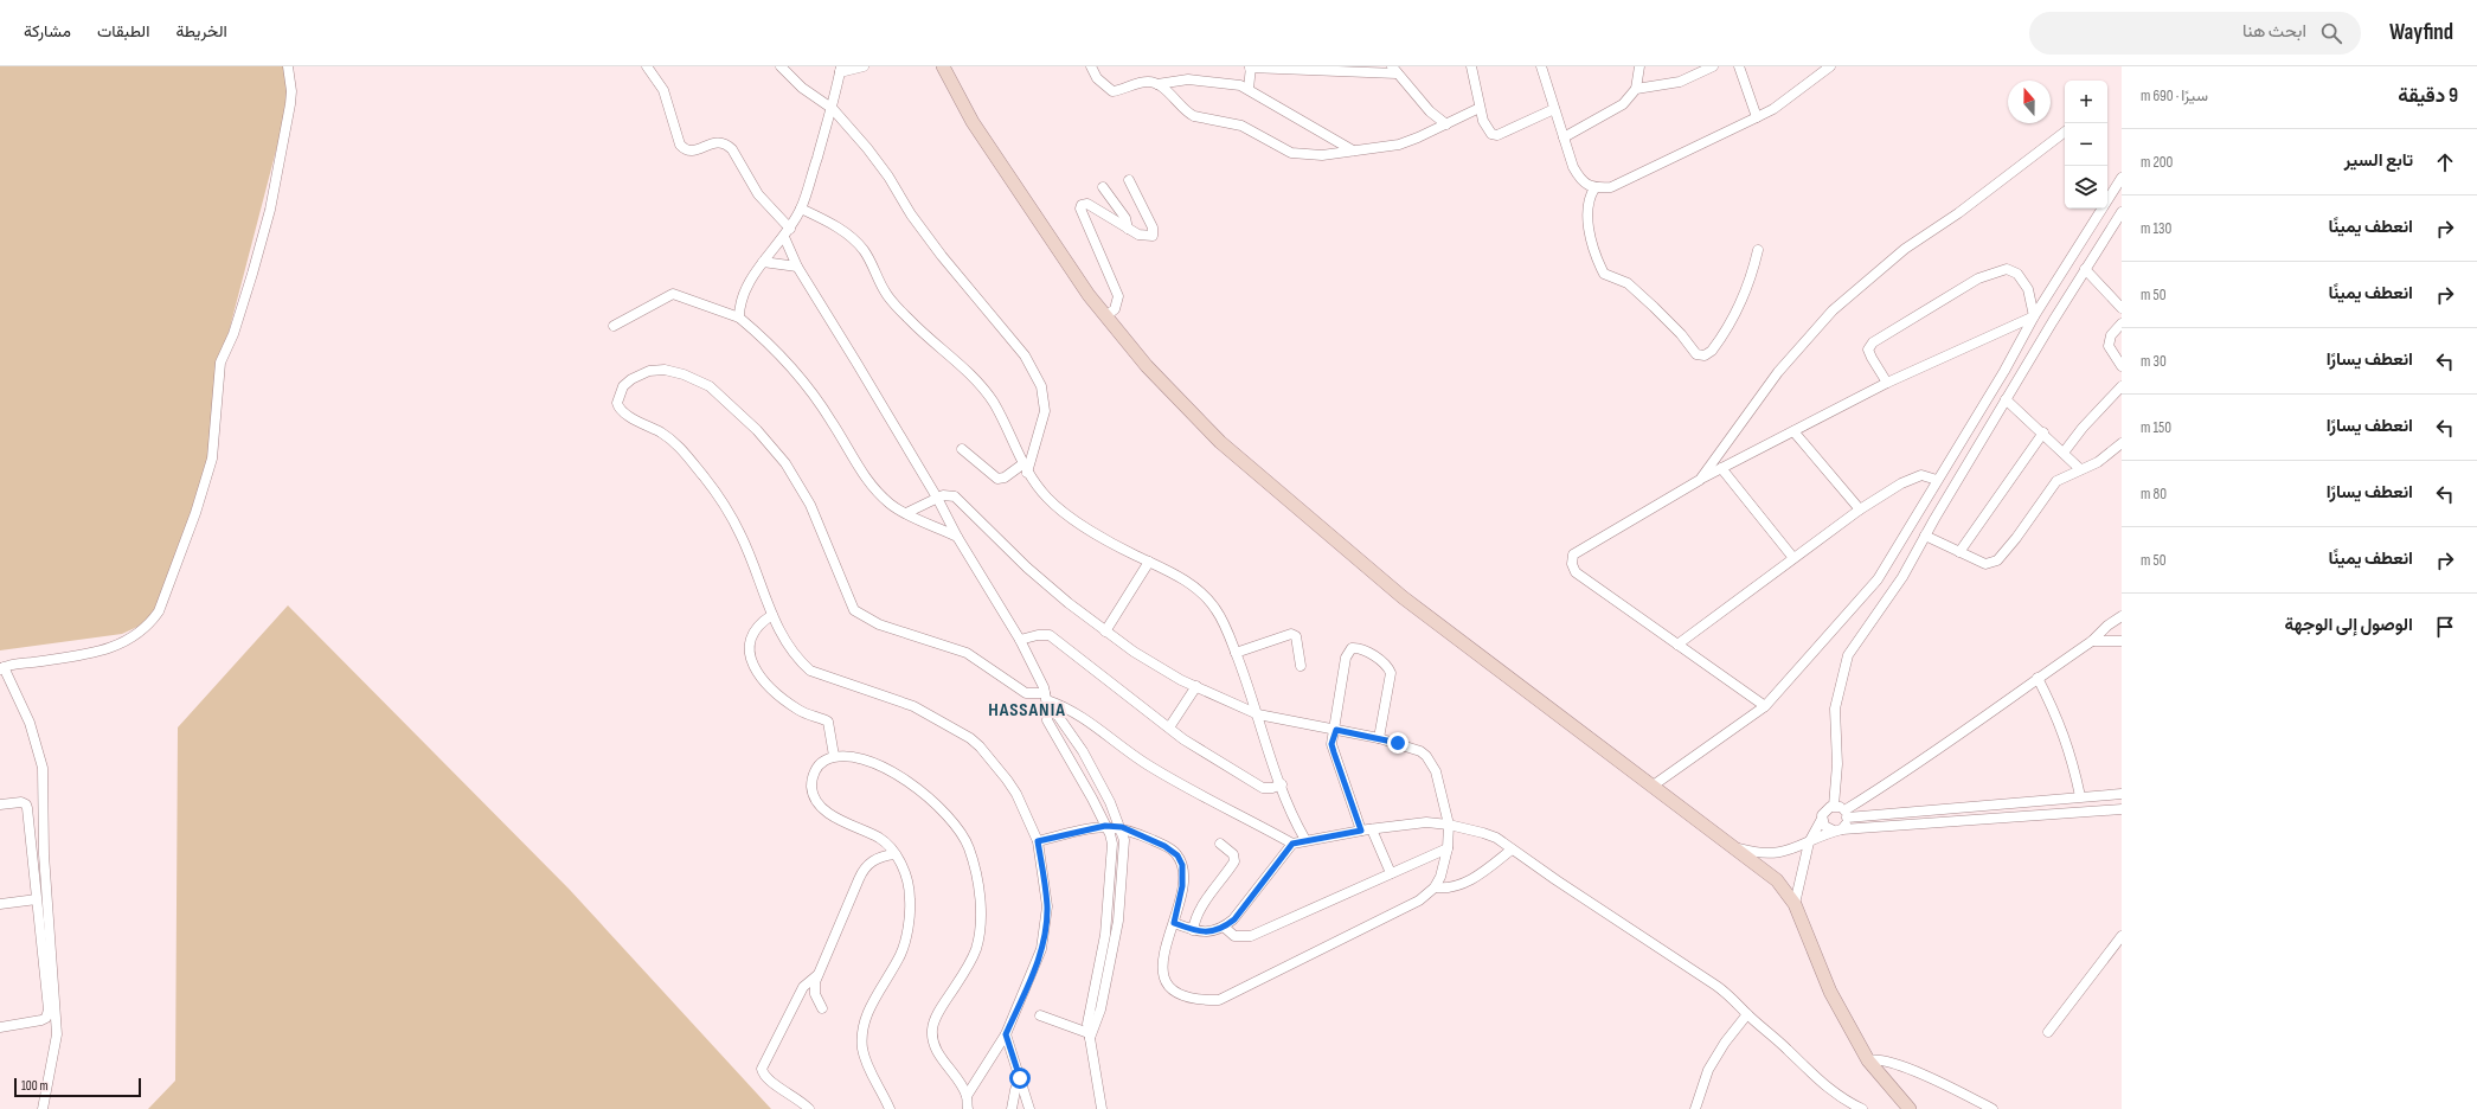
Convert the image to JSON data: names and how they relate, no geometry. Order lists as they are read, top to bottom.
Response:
{
  "districts": ["HASSANIA"],
  "scale_bar": "100 m",
  "north": "top",
  "page": {
    "header": "Wayfind",
    "search": "ابحث هنا",
    "nav": ["الخريطة", "الطبقات", "مشاركة"],
    "heading": ["9 دقيقة", "سيرًا · 690 m"],
    "map_buttons": ["+", "−"],
    "list": [
      ["تابع السير", "200 m"],
      ["انعطف يمينًا", "130 m"],
      ["انعطف يمينًا", "50 m"],
      ["انعطف يسارًا", "30 m"],
      ["انعطف يسارًا", "150 m"],
      ["انعطف يسارًا", "80 m"],
      ["انعطف يمينًا", "50 m"],
      "الوصول إلى الوجهة"
    ],
    "scale": "100 m"
  }
}
